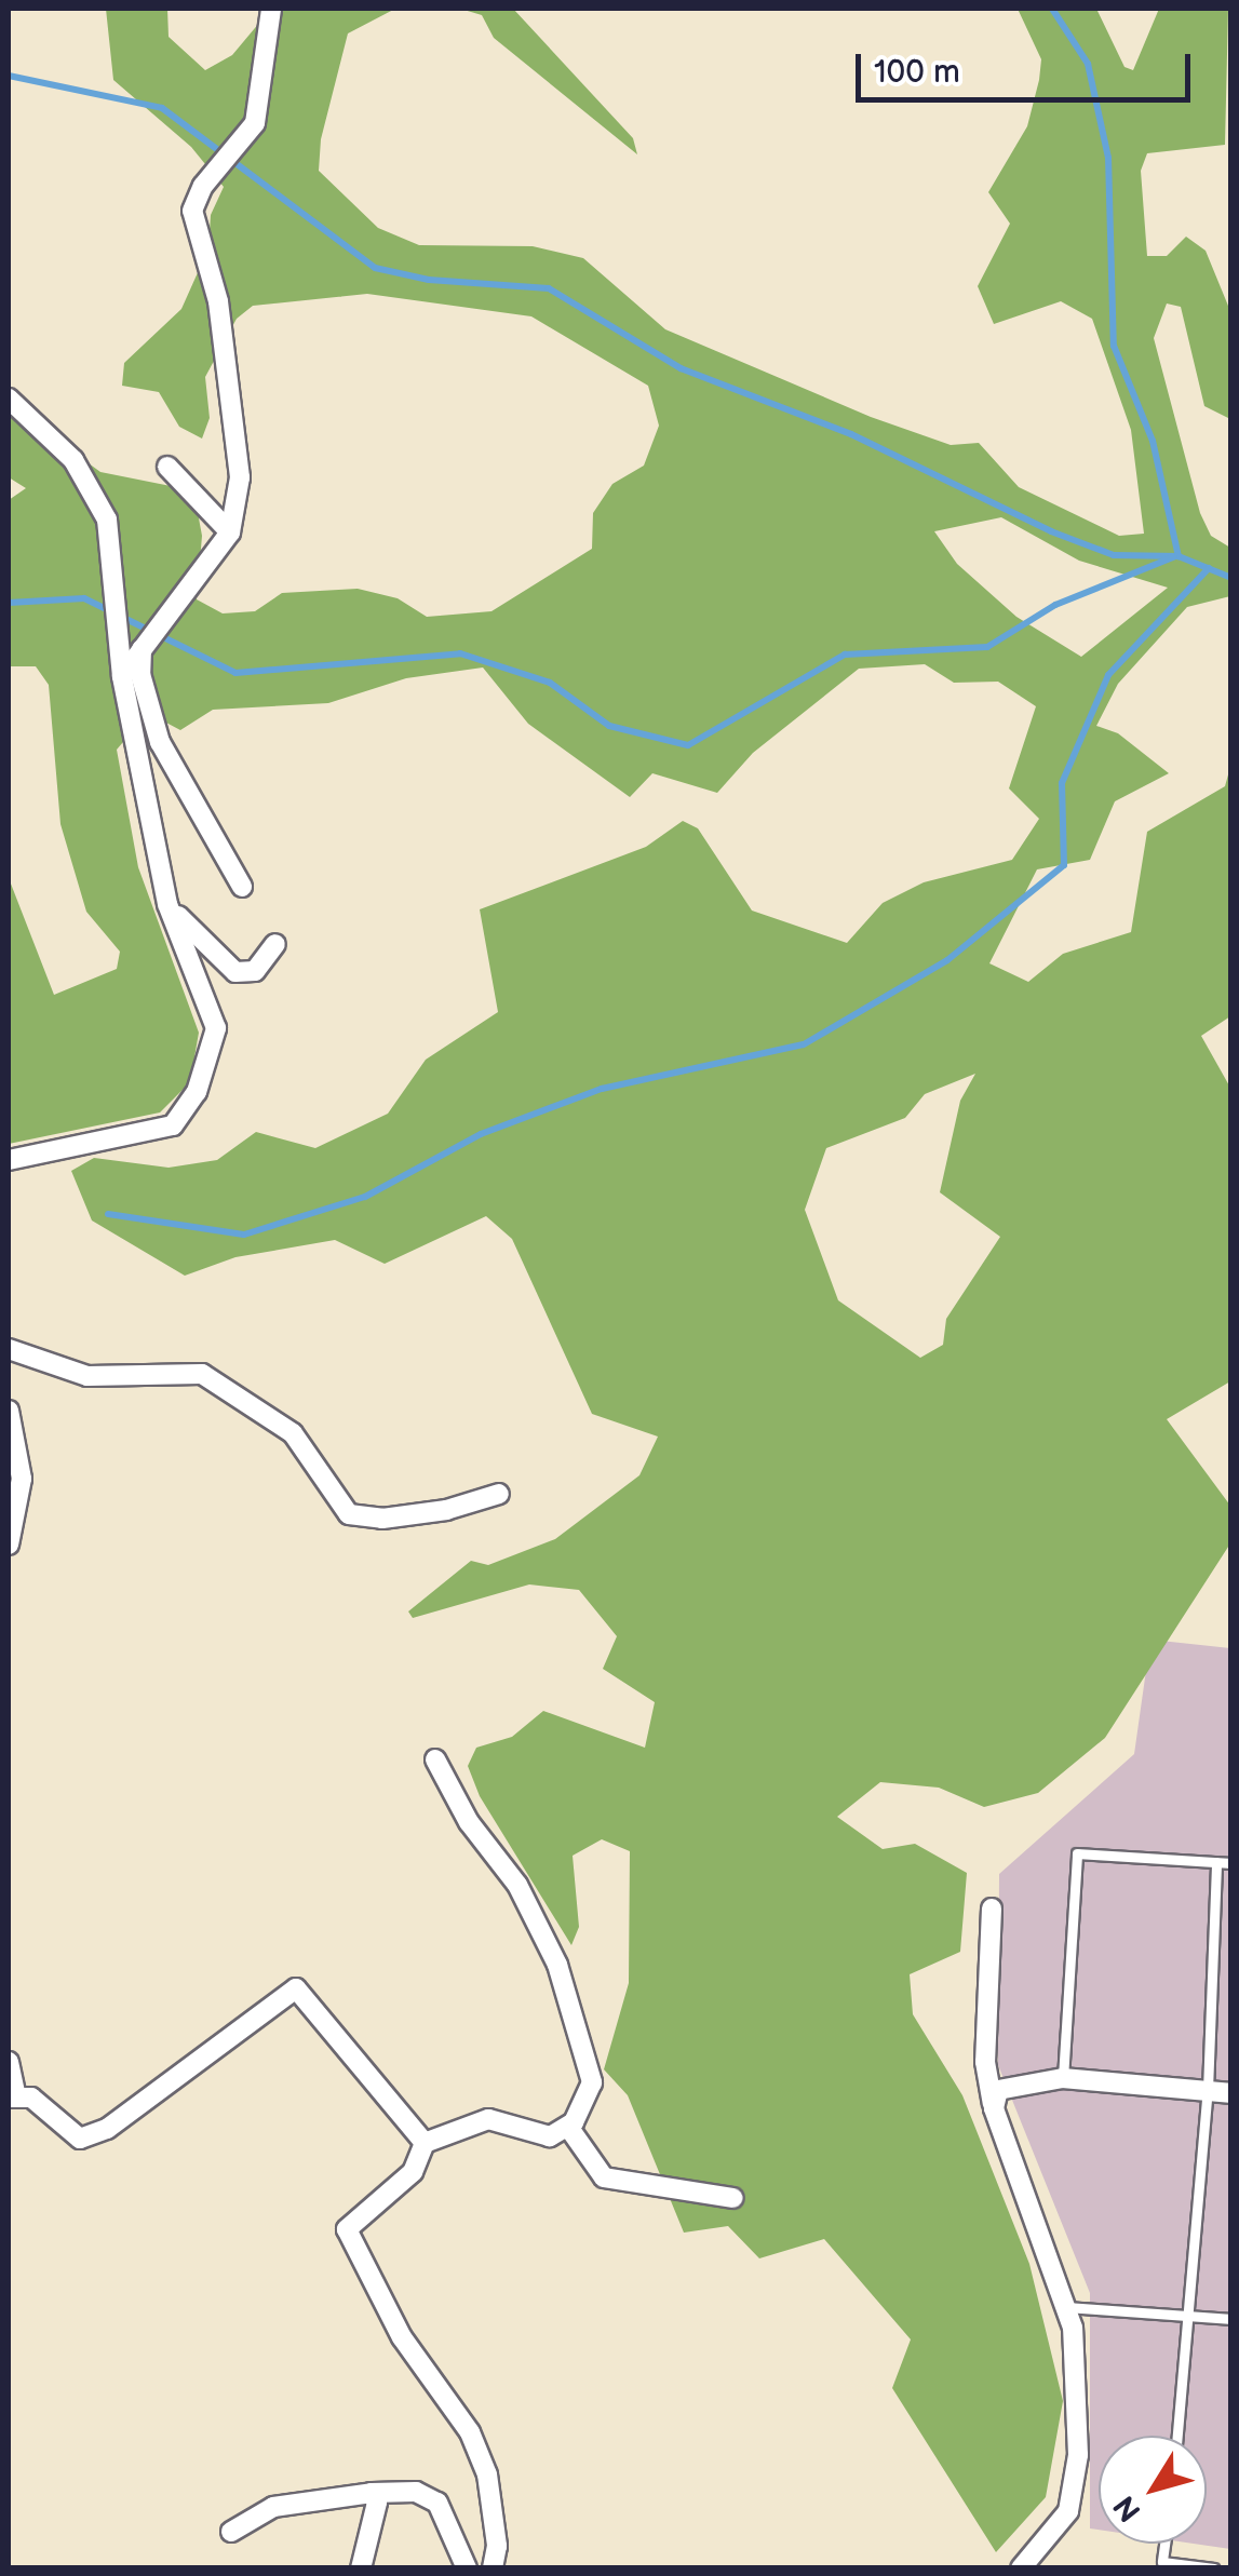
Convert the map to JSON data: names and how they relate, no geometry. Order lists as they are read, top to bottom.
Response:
{
  "scale_bar": "100 m",
  "north": "bottom left"
}
